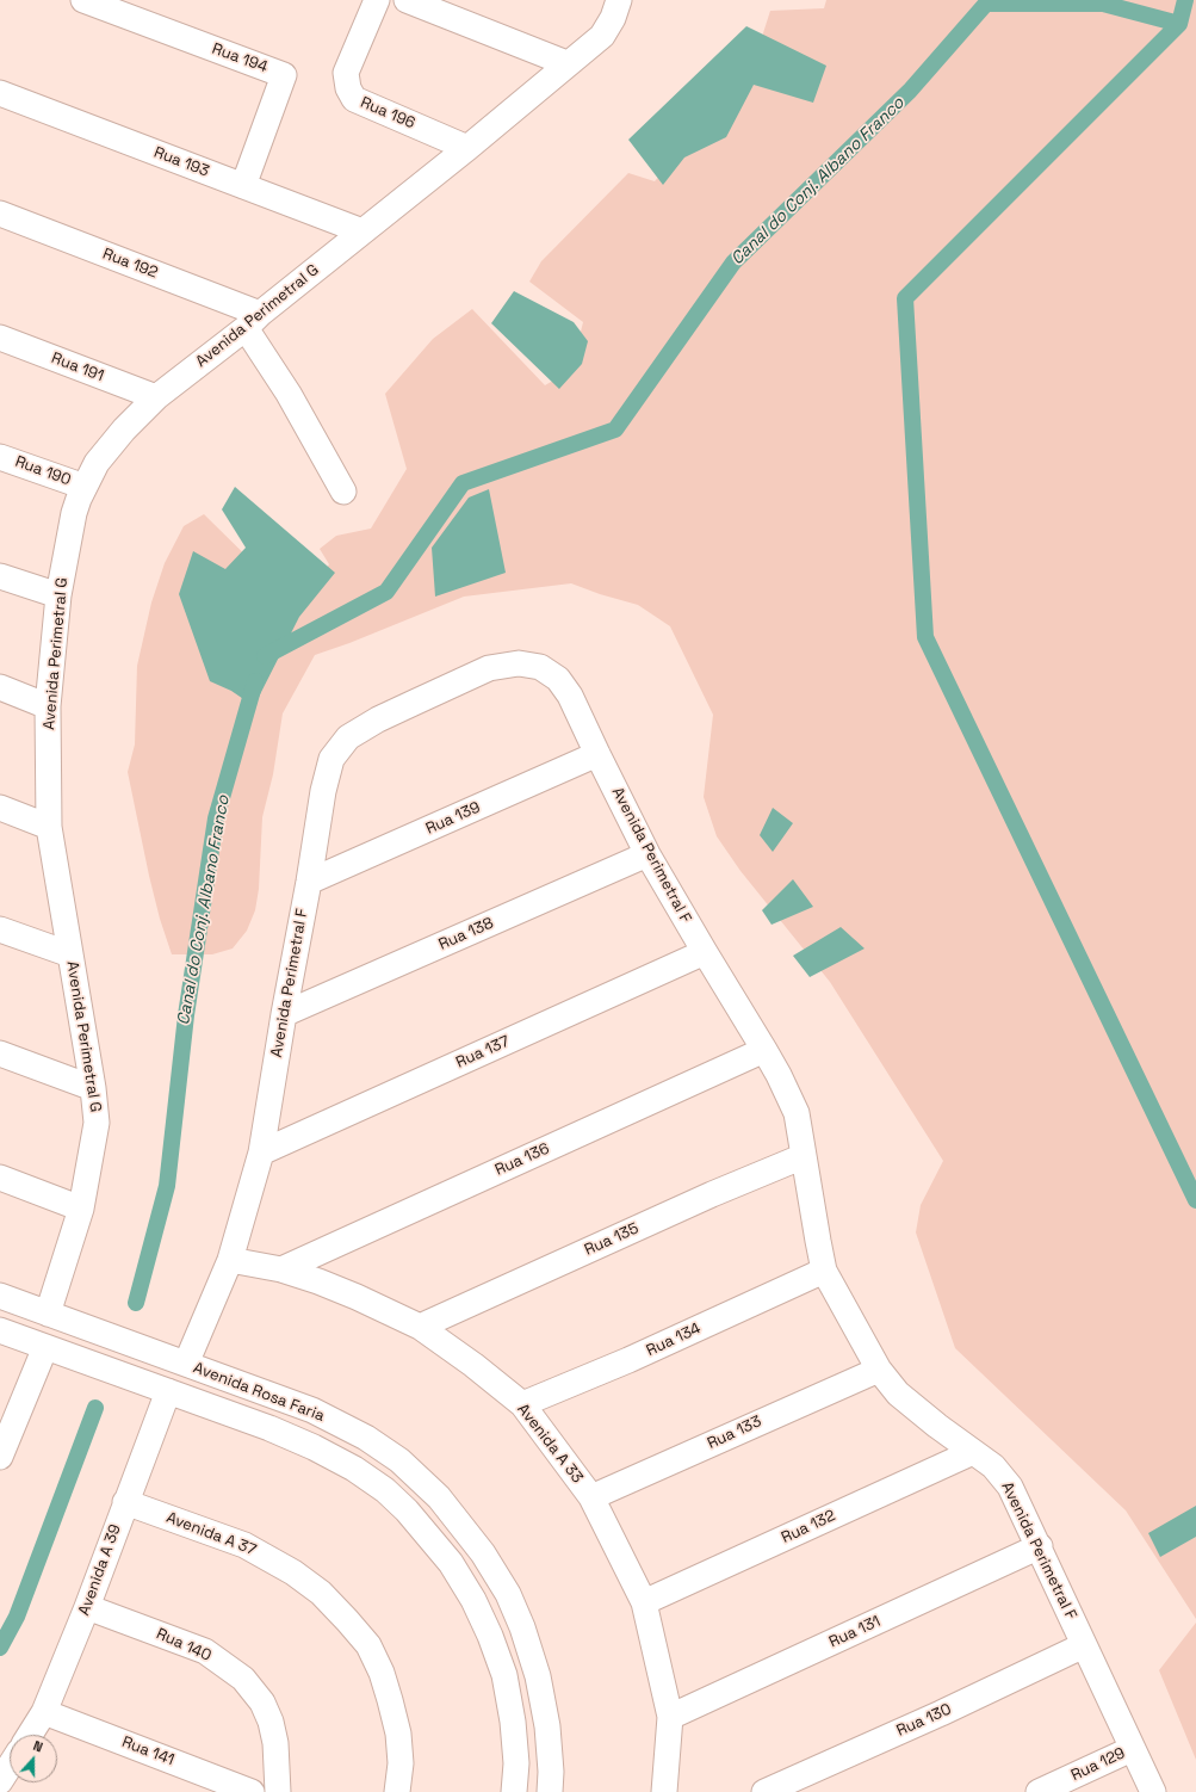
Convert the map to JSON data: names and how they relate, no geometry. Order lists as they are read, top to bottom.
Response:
{
  "streets": {
    "street": [
      "Rua 194",
      "Rua 196",
      "Rua 193",
      "Rua 192",
      "Avenida Perimetral G",
      "Rua 191",
      "Rua 190",
      "Rua 139",
      "Avenida Perimetral F",
      "Rua 138",
      "Rua 137",
      "Rua 136",
      "Rua 135",
      "Rua 134",
      "Avenida Rosa Faria",
      "Rua 133",
      "Avenida A 33",
      "Rua 132",
      "Avenida A 37",
      "Avenida A 39",
      "Rua 131",
      "Rua 140",
      "Rua 130",
      "Rua 141",
      "Rua 129"
    ]
  },
  "crossings": [
    ["Rua 194", "Rua 193"],
    ["Rua 196", "Avenida Perimetral G"],
    ["Rua 193", "Avenida Perimetral G"],
    ["Rua 192", "Avenida Perimetral G"],
    ["Avenida Perimetral G", "Rua 191"],
    ["Avenida Perimetral G", "Rua 190"],
    ["Avenida Perimetral G", "Avenida Rosa Faria"],
    ["Rua 139", "Avenida Perimetral F"],
    ["Avenida Perimetral F", "Rua 138"],
    ["Avenida Perimetral F", "Rua 137"],
    ["Avenida Perimetral F", "Rua 136"],
    ["Avenida Perimetral F", "Rua 135"],
    ["Avenida Perimetral F", "Rua 134"],
    ["Avenida Perimetral F", "Avenida Rosa Faria"],
    ["Avenida Perimetral F", "Rua 133"],
    ["Avenida Perimetral F", "Avenida A 33"],
    ["Avenida Perimetral F", "Rua 132"],
    ["Avenida Perimetral F", "Rua 131"],
    ["Avenida Perimetral F", "Rua 130"],
    ["Avenida Perimetral F", "Rua 129"],
    ["Rua 136", "Avenida A 33"],
    ["Rua 135", "Avenida A 33"],
    ["Rua 134", "Avenida A 33"],
    ["Avenida Rosa Faria", "Avenida A 39"],
    ["Rua 133", "Avenida A 33"],
    ["Avenida A 33", "Rua 132"],
    ["Avenida A 33", "Rua 131"],
    ["Avenida A 37", "Avenida A 39"],
    ["Avenida A 39", "Rua 140"],
    ["Avenida A 39", "Rua 141"]
  ],
  "water": ["Canal do Conj. Albano Franco"],
  "north": "top"
}
